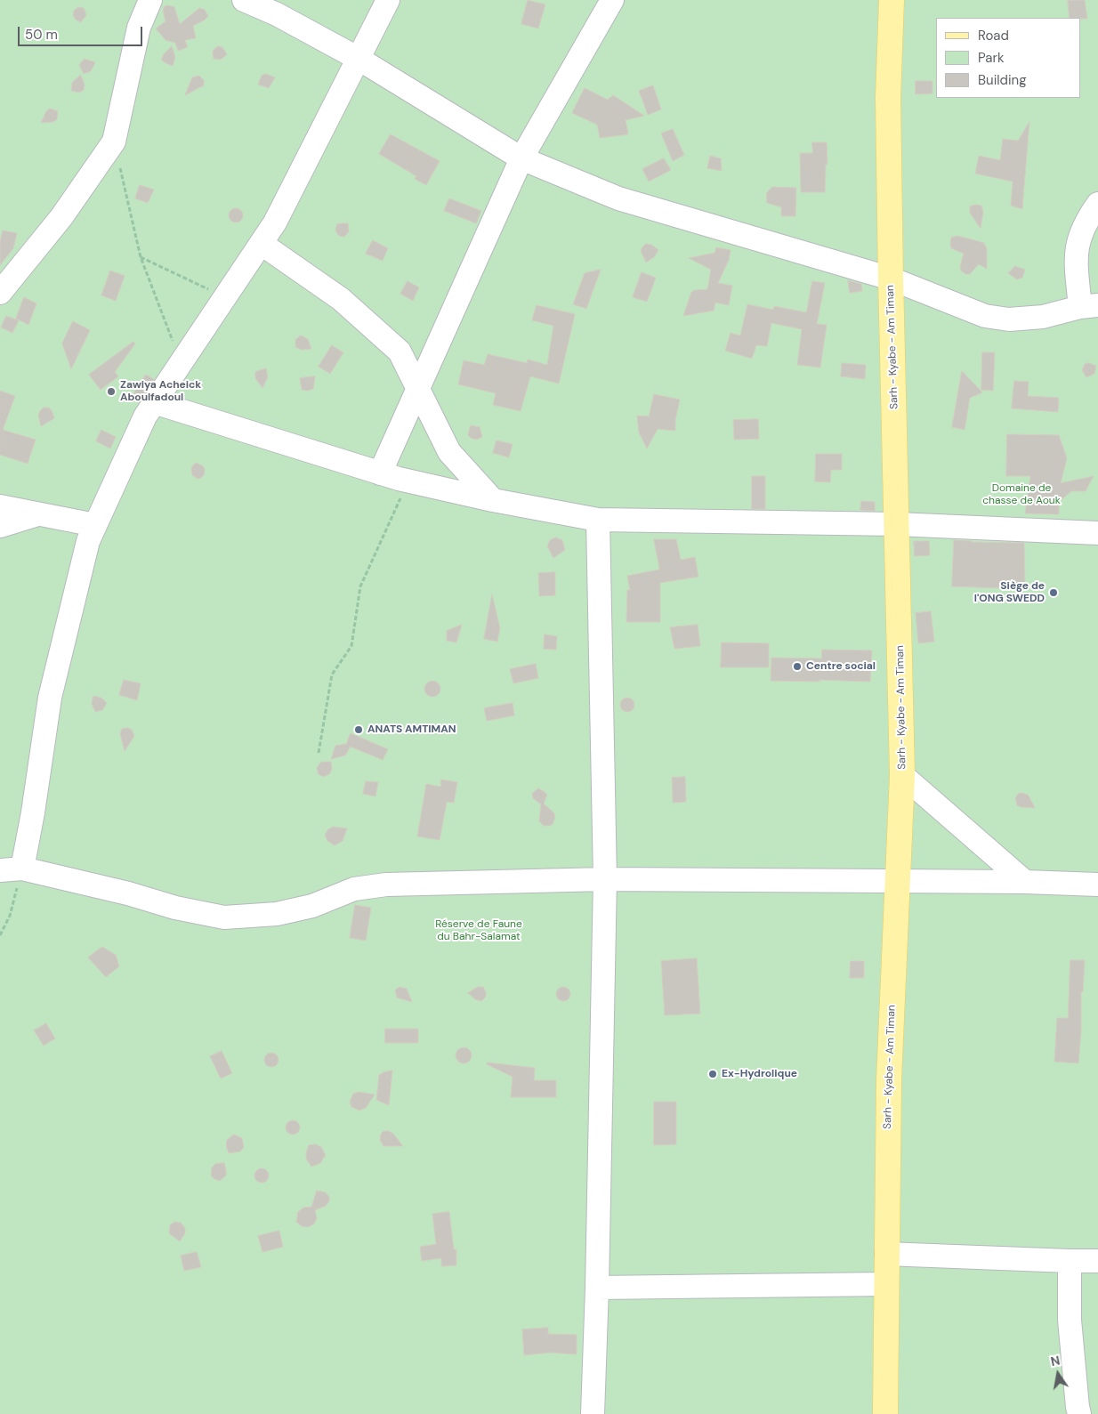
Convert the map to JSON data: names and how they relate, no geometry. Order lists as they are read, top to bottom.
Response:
{
  "streets": {
    "main road": ["Sarh - Kyabe - Am Timan"]
  },
  "parks": ["Domaine de chasse de Aouk", "Réserve de Faune du Bahr-Salamat"],
  "places": [
    "Zawiya Acheick Aboulfadoul",
    "Siège de l'ONG SWEDD",
    "Centre social",
    "ANATS AMTIMAN",
    "Ex-Hydrolique"
  ],
  "legend": ["Road", "Park", "Building"],
  "scale_bar": "50 m",
  "north": "top"
}
